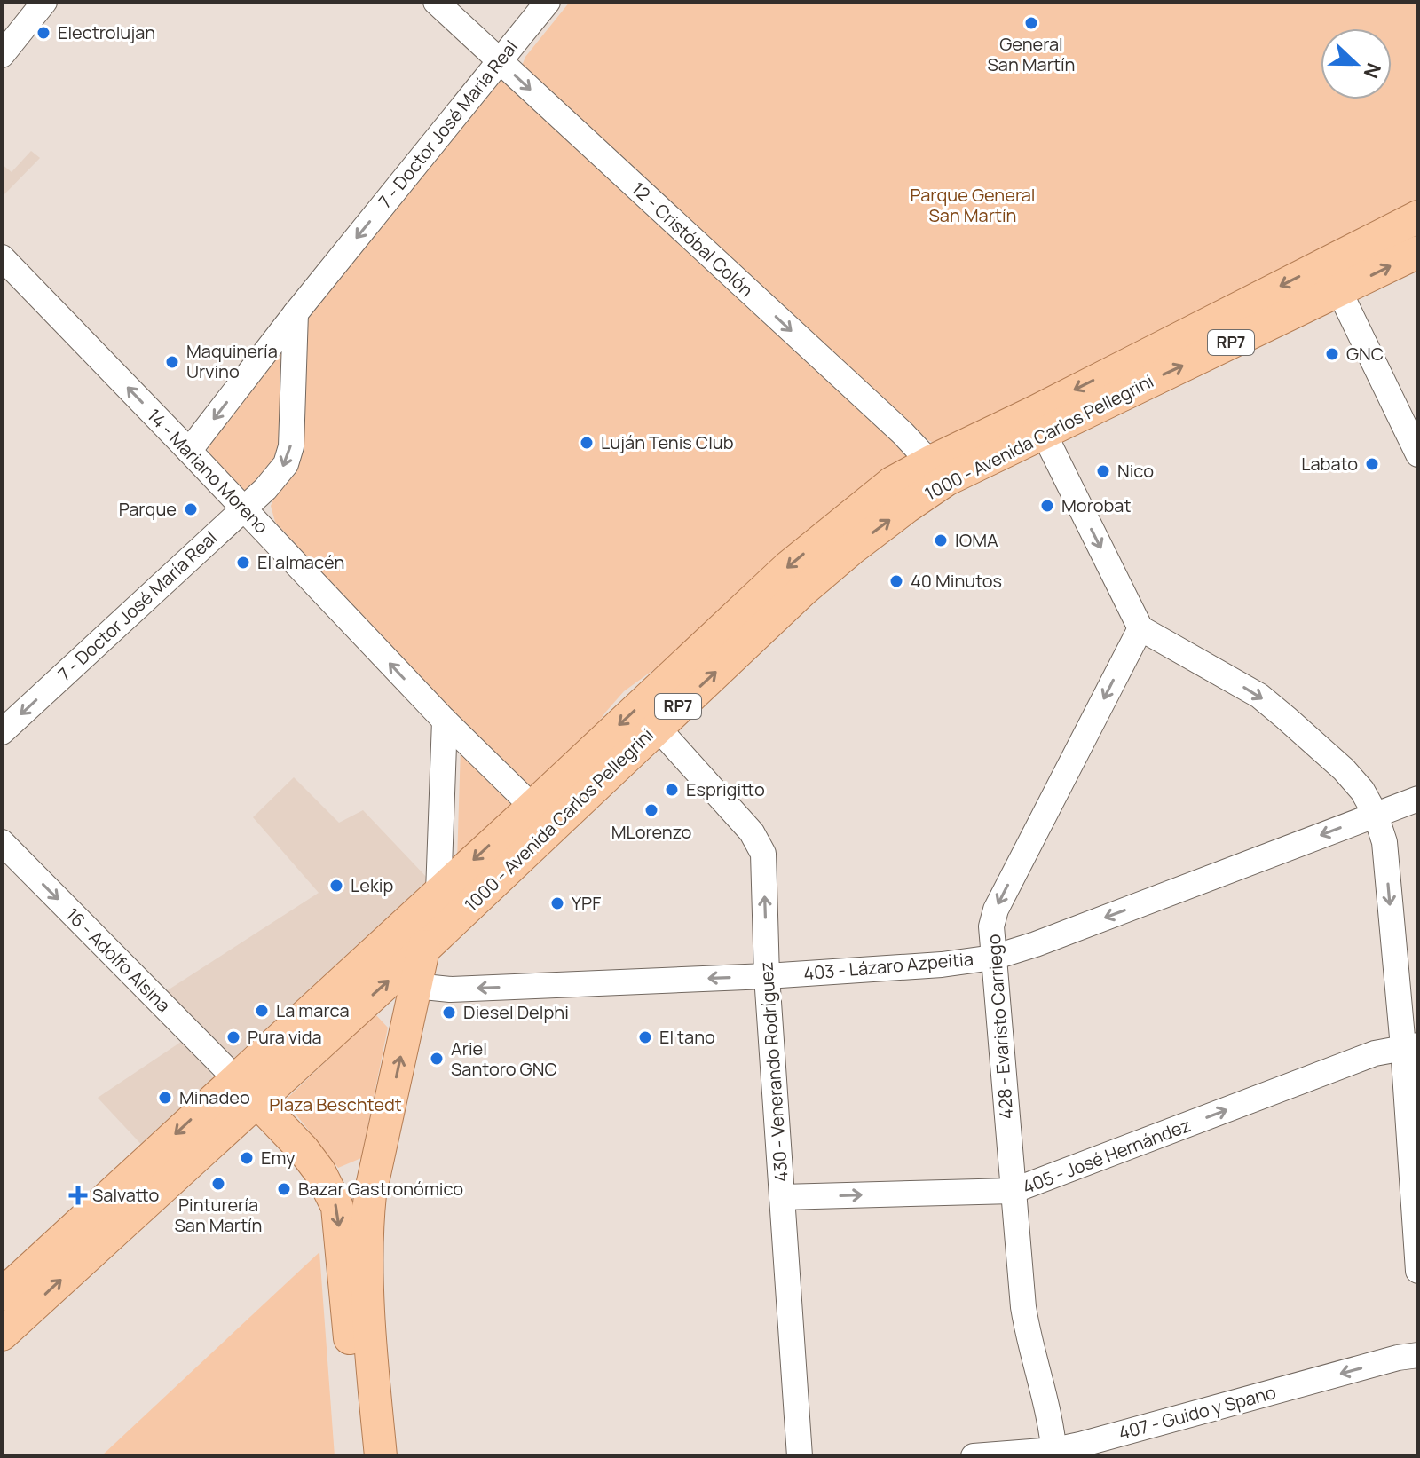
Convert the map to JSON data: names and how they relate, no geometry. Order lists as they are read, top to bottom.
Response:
{
  "streets": {
    "main road": ["RP7", "1000 - Avenida Carlos Pellegrini"],
    "street": [
      "7 - Doctor José María Real",
      "12 - Cristóbal Colón",
      "14 - Mariano Moreno",
      "16 - Adolfo Alsina",
      "403 - Lázaro Azpeitia",
      "428 - Evaristo Carriego",
      "430 - Venerando Rodríguez",
      "405 - José Hernández",
      "407 - Guido y Spano"
    ]
  },
  "crossings": [
    ["7 - Doctor José María Real", "12 - Cristóbal Colón"],
    ["7 - Doctor José María Real", "14 - Mariano Moreno"],
    ["12 - Cristóbal Colón", "1000 - Avenida Carlos Pellegrini"],
    ["1000 - Avenida Carlos Pellegrini", "14 - Mariano Moreno"],
    ["1000 - Avenida Carlos Pellegrini", "16 - Adolfo Alsina"],
    ["1000 - Avenida Carlos Pellegrini", "430 - Venerando Rodríguez"],
    ["403 - Lázaro Azpeitia", "428 - Evaristo Carriego"],
    ["403 - Lázaro Azpeitia", "430 - Venerando Rodríguez"],
    ["428 - Evaristo Carriego", "405 - José Hernández"],
    ["428 - Evaristo Carriego", "407 - Guido y Spano"],
    ["430 - Venerando Rodríguez", "405 - José Hernández"]
  ],
  "one_way": [
    "7 - Doctor José María Real",
    "12 - Cristóbal Colón",
    "14 - Mariano Moreno",
    "16 - Adolfo Alsina",
    "403 - Lázaro Azpeitia",
    "428 - Evaristo Carriego",
    "430 - Venerando Rodríguez",
    "405 - José Hernández",
    "407 - Guido y Spano"
  ],
  "parks": ["Parque General San Martín", "Plaza Beschtedt"],
  "places": {
    "other": [
      "General San Martín",
      "Electrolujan",
      "GNC",
      "Maquinería Urvino",
      "Luján Tenis Club",
      "Labato",
      "Nico",
      "Morobat",
      "Parque",
      "IOMA",
      "El almacén",
      "40 Minutos",
      "Esprigitto",
      "MLorenzo",
      "Lekip",
      "YPF",
      "La marca",
      "Diesel Delphi",
      "Pura vida",
      "El tano",
      "Ariel Santoro GNC",
      "Minadeo",
      "Emy",
      "Pinturería San Martín",
      "Bazar Gastronómico"
    ],
    "health": ["Salvatto"]
  },
  "north": "right"
}
